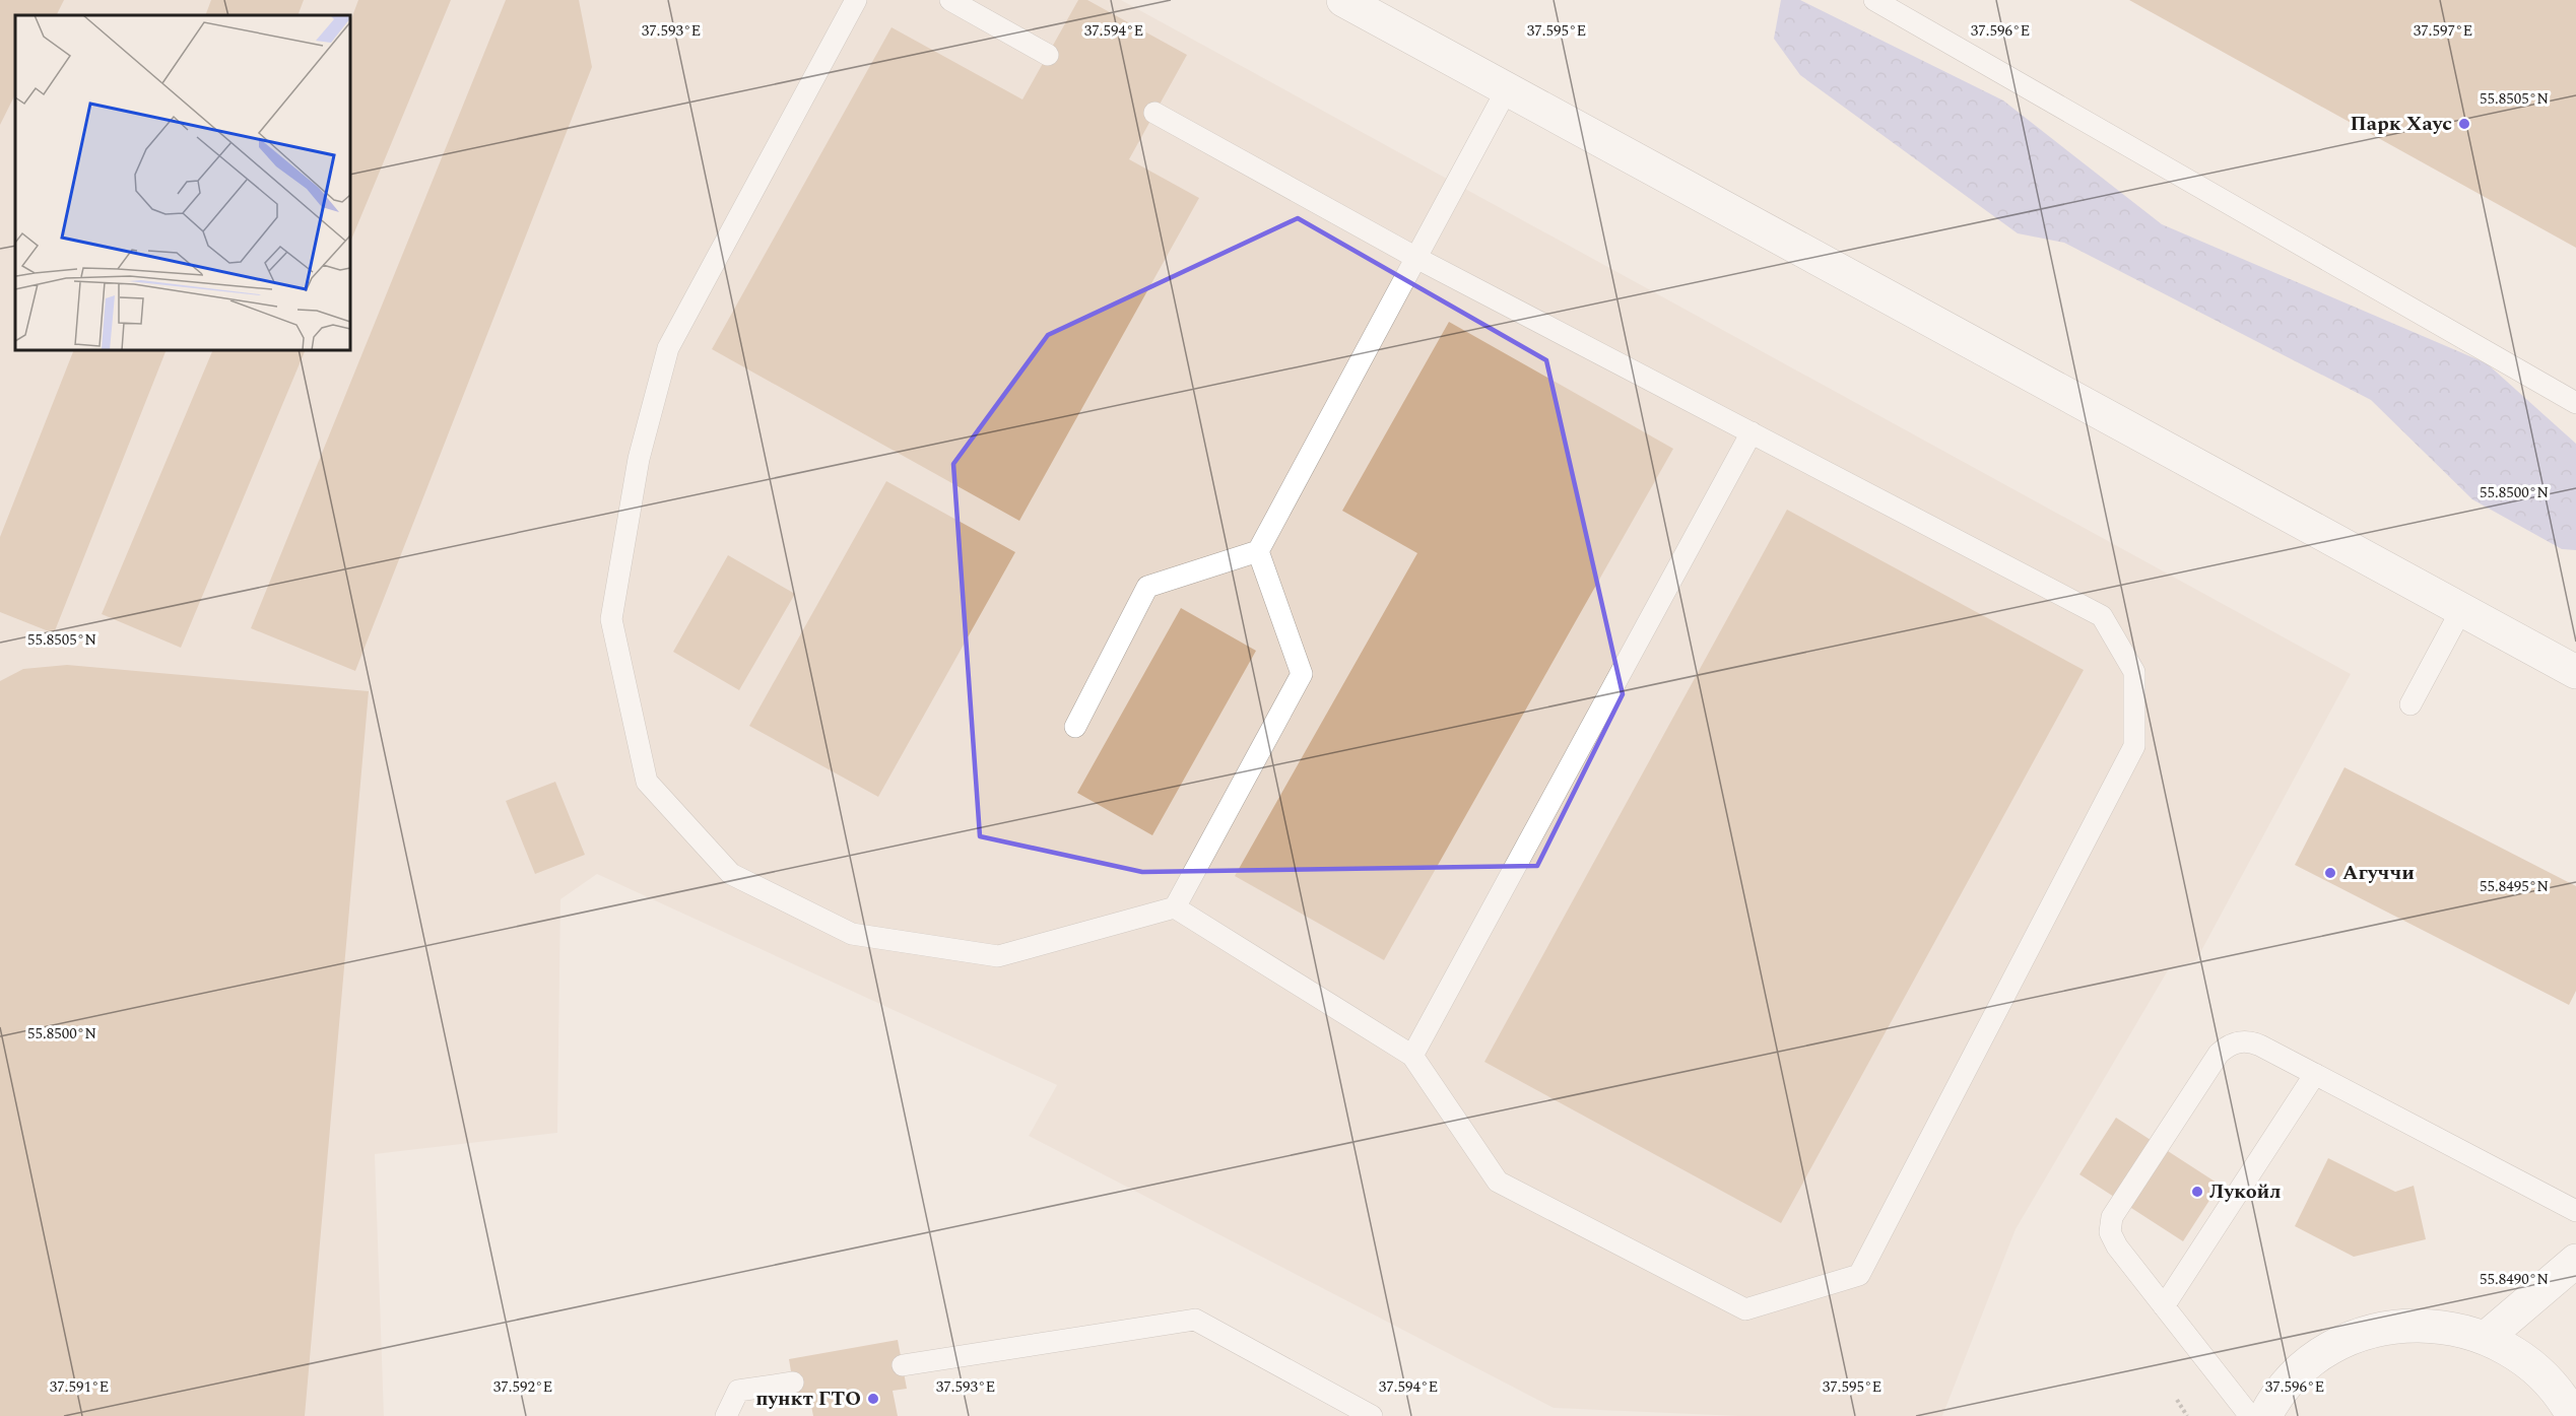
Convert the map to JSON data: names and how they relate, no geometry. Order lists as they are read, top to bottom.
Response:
{
  "places": [
    "Парк Хаус",
    "Агуччи",
    "Лукойл",
    "пункт ГТО"
  ],
  "coordinates": [
    "37.593°E",
    "37.594°E",
    "37.595°E",
    "37.596°E",
    "37.597°E",
    "55.8505°N",
    "55.8500°N",
    "55.8495°N",
    "55.8490°N",
    "37.591°E",
    "37.592°E"
  ]
}
